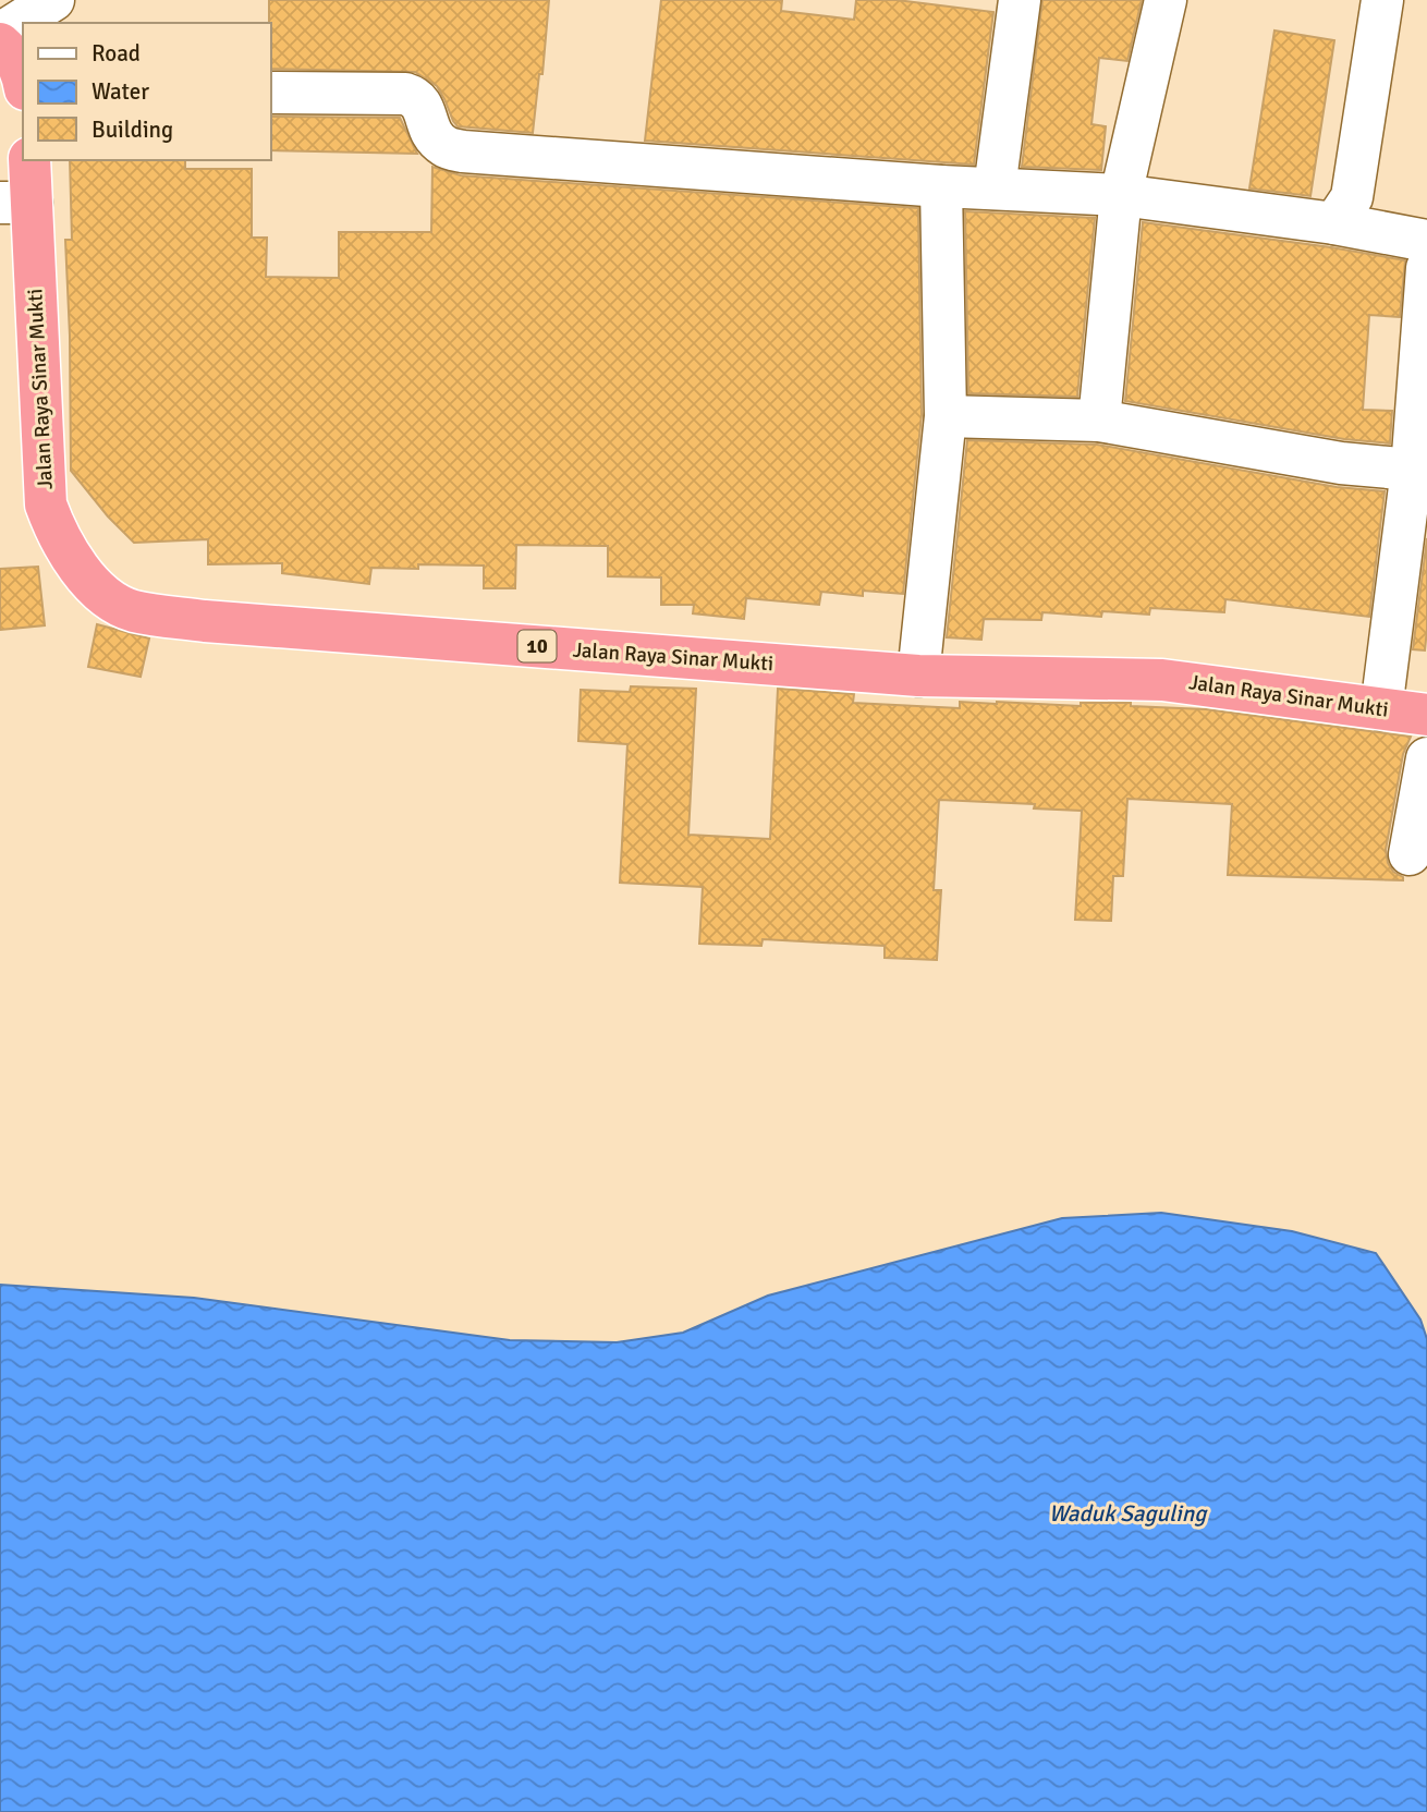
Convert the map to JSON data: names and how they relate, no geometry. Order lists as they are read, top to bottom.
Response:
{
  "streets": {
    "highway": ["Jalan Raya Sinar Mukti", "10"]
  },
  "water": ["Waduk Saguling"],
  "legend": ["Road", "Water", "Building"]
}
